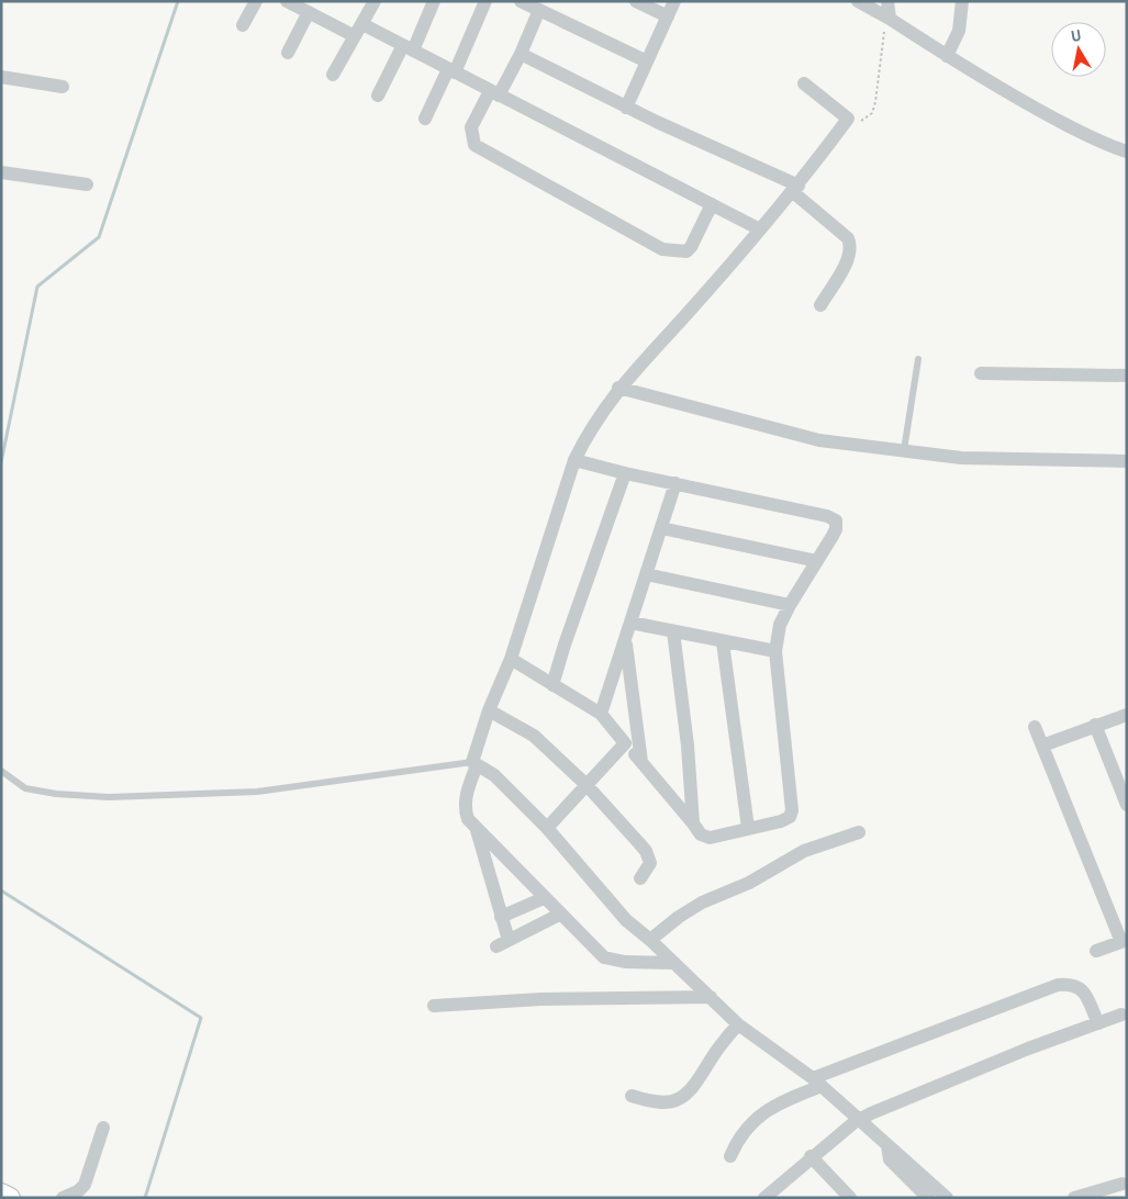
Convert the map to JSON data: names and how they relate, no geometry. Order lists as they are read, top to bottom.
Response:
{
  "north": "top"
}
